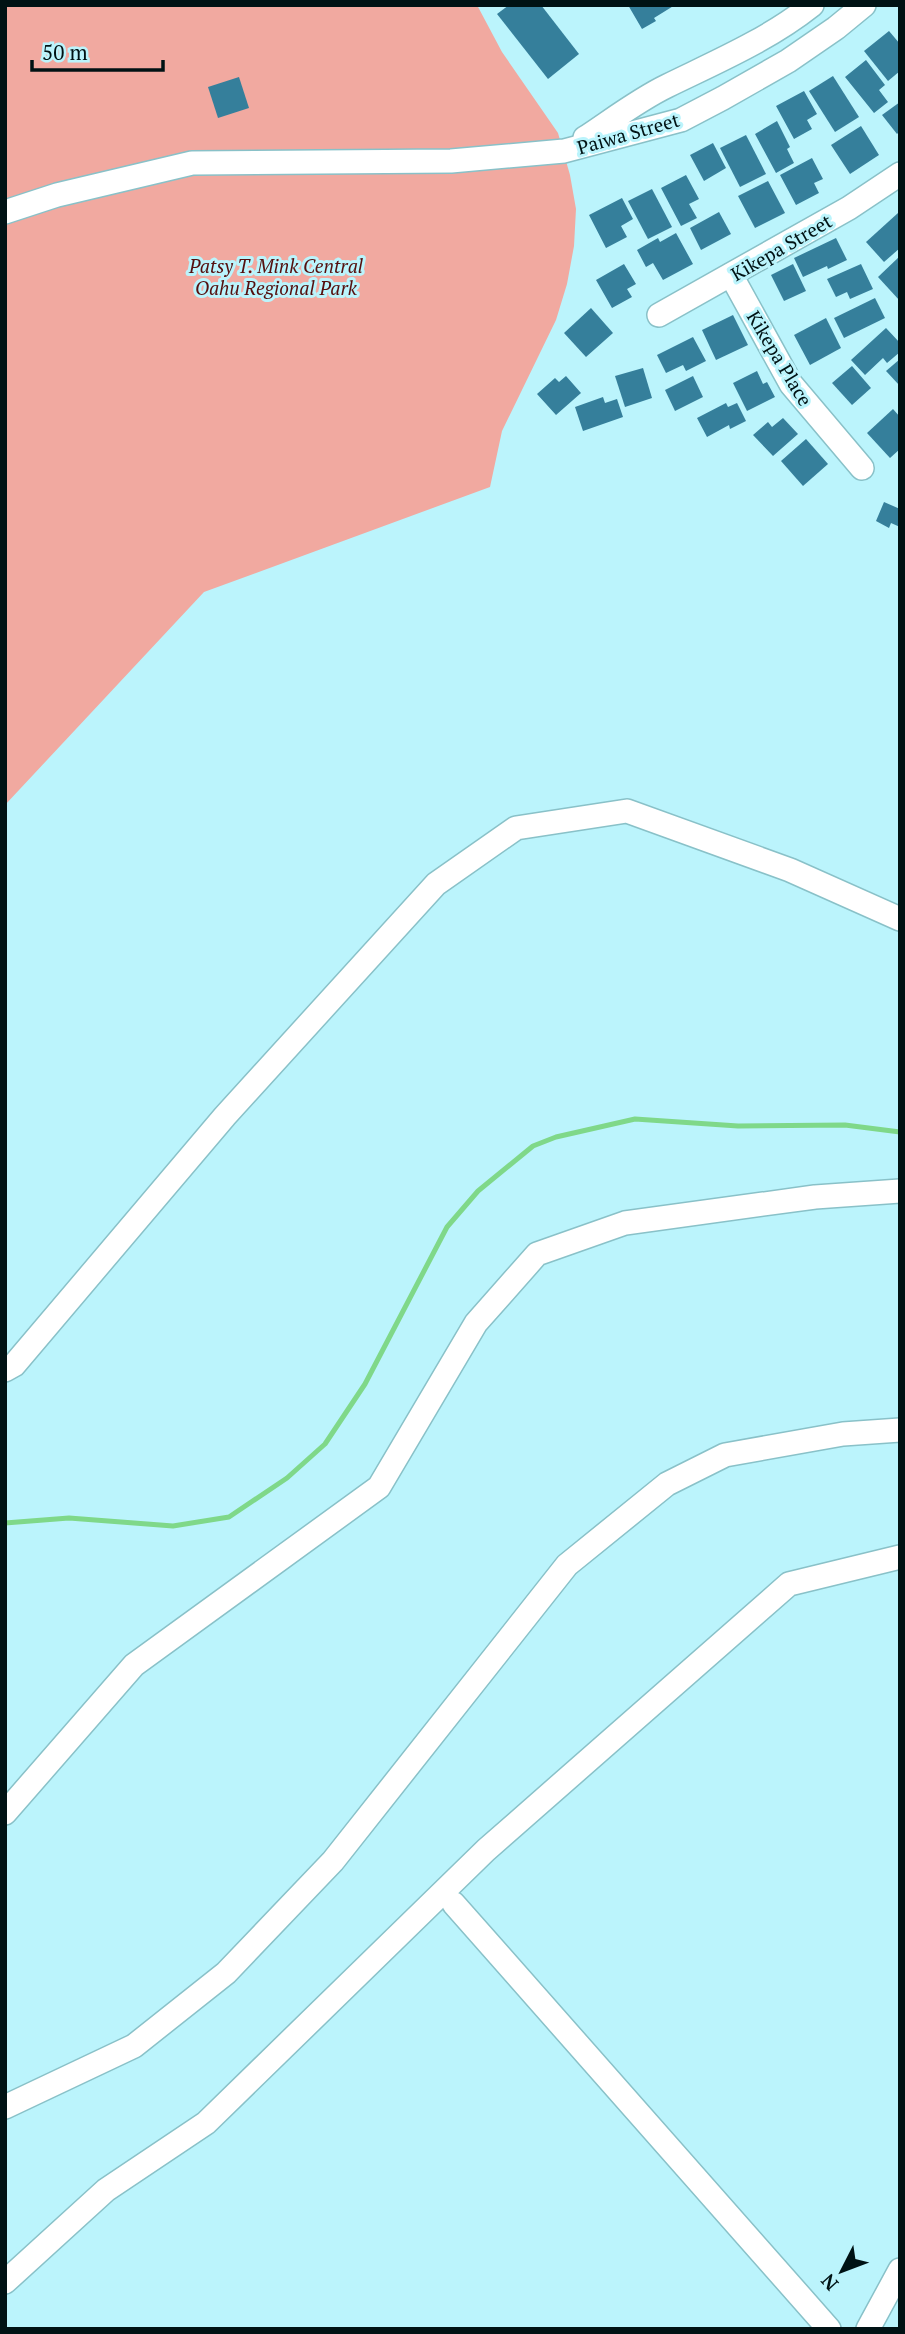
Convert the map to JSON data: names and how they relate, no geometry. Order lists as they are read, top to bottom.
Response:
{
  "streets": {
    "street": ["Paiwa Street", "Kikepa Street", "Kikepa Place"]
  },
  "crossings": [
    ["Kikepa Street", "Kikepa Place"]
  ],
  "parks": ["Patsy T. Mink Central Oahu Regional Park"],
  "scale_bar": "50 m",
  "north": "bottom left"
}
